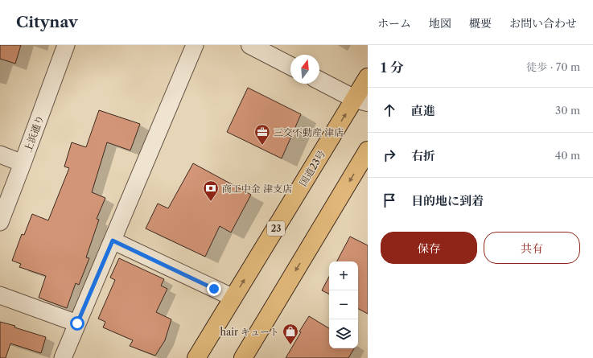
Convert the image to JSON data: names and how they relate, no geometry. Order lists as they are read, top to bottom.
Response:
{
  "streets": {
    "highway": ["国道23号", "23"],
    "street": ["上浜通り"]
  },
  "places": {
    "office": ["三交不動産 津店"],
    "bank": ["商工中金 津支店"],
    "shop": ["hair キュート"]
  },
  "north": "top",
  "page": {
    "header": "Citynav",
    "nav": [
      "ホーム",
      "地図",
      "概要",
      "お問い合わせ"
    ],
    "heading": ["1 分", "徒歩 · 70 m"],
    "list": [
      ["直進", "30 m"],
      ["右折", "40 m"],
      "目的地に到着"
    ],
    "buttons": ["保存", "共有"],
    "map_buttons": ["+", "−"]
  }
}
